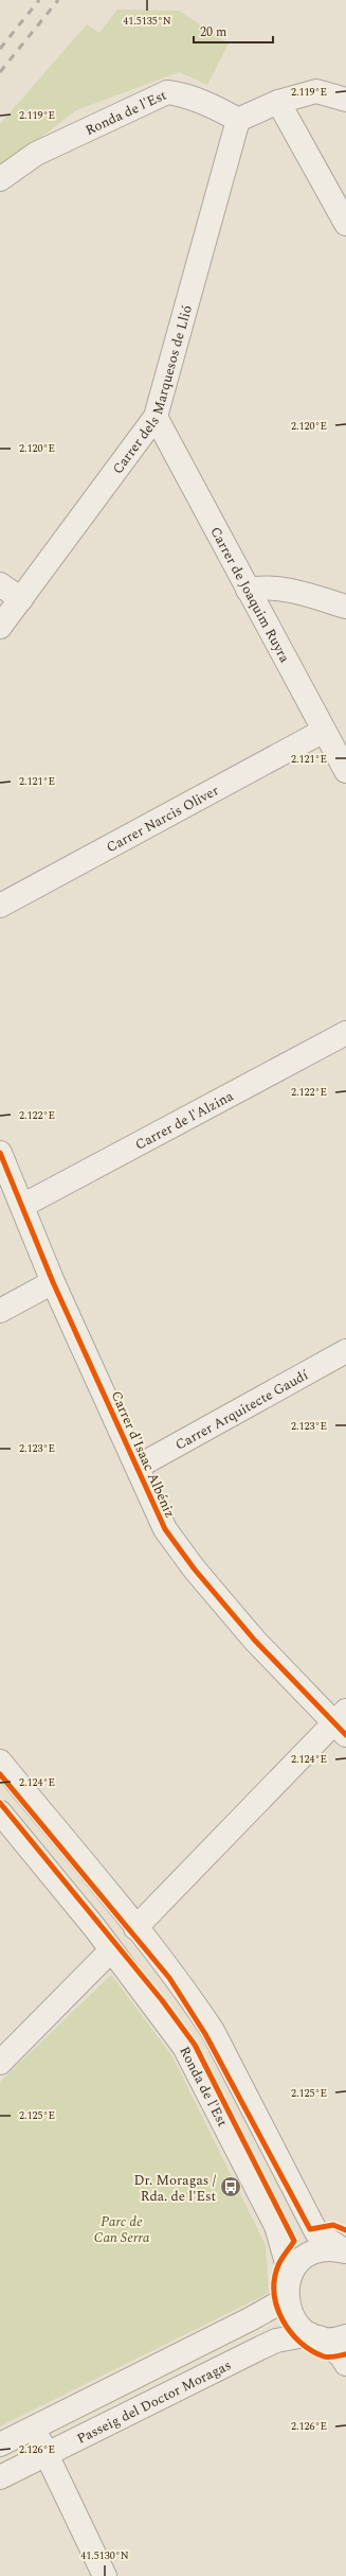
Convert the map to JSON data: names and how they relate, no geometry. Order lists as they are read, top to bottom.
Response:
{
  "streets": {
    "street": [
      "Ronda de l'Est",
      "Carrer dels Marquesos de Llió",
      "Carrer de Joaquim Ruyra",
      "Carrer Narcis Oliver",
      "Carrer de l'Alzina",
      "Carrer Arquitecte Gaudí",
      "Carrer d'Isaac Albéniz",
      "Passeig del Doctor Moragas"
    ]
  },
  "crossings": [
    ["Ronda de l'Est", "Carrer dels Marquesos de Llió"],
    ["Ronda de l'Est", "Passeig del Doctor Moragas"],
    ["Carrer dels Marquesos de Llió", "Carrer de Joaquim Ruyra"],
    ["Carrer de Joaquim Ruyra", "Carrer Narcis Oliver"],
    ["Carrer de l'Alzina", "Carrer d'Isaac Albéniz"],
    ["Carrer Arquitecte Gaudí", "Carrer d'Isaac Albéniz"]
  ],
  "parks": ["Parc de Can Serra"],
  "places": {
    "bus stop": ["Dr. Moragas / Rda. de l'Est"]
  },
  "scale_bar": "20 m",
  "coordinates": [
    "41.5135°N",
    "2.119°E",
    "2.120°E",
    "2.121°E",
    "2.122°E",
    "2.123°E",
    "2.124°E",
    "2.125°E",
    "2.126°E",
    "41.5130°N"
  ]
}
